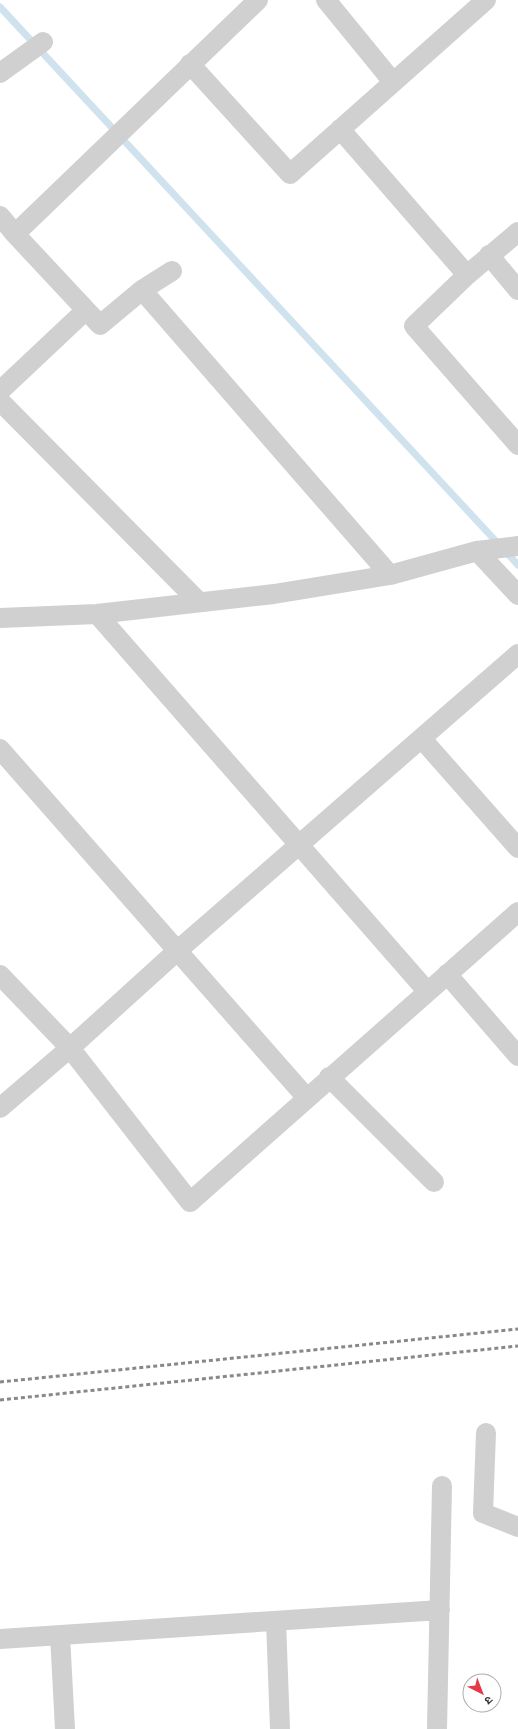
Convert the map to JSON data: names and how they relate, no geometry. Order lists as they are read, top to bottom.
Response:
{
  "north": "bottom right"
}
